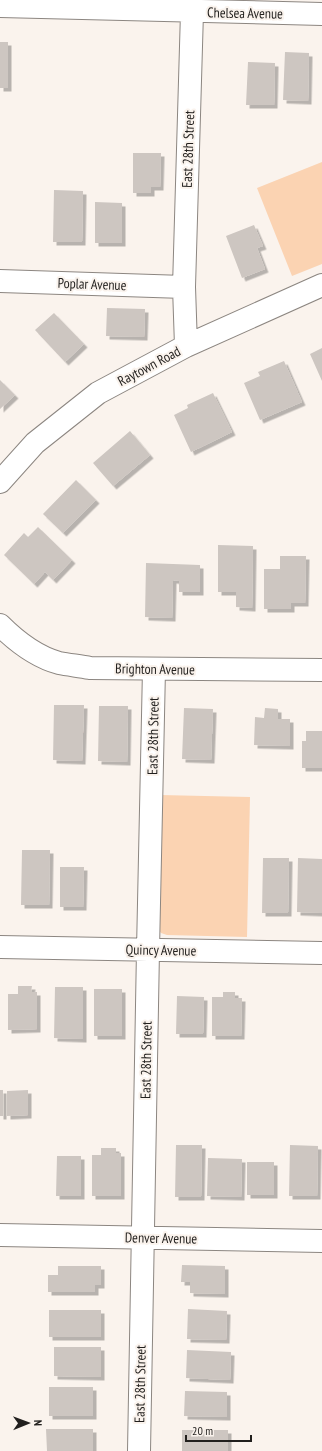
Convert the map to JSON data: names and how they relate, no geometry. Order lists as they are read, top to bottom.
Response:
{
  "streets": {
    "street": [
      "Chelsea Avenue",
      "East 28th Street",
      "Poplar Avenue",
      "Raytown Road",
      "Brighton Avenue",
      "Quincy Avenue",
      "Denver Avenue"
    ]
  },
  "crossings": [
    ["Chelsea Avenue", "East 28th Street"],
    ["East 28th Street", "Poplar Avenue"],
    ["East 28th Street", "Raytown Road"],
    ["East 28th Street", "Brighton Avenue"],
    ["East 28th Street", "Quincy Avenue"],
    ["East 28th Street", "Denver Avenue"]
  ],
  "scale_bar": "20 m",
  "north": "right"
}
